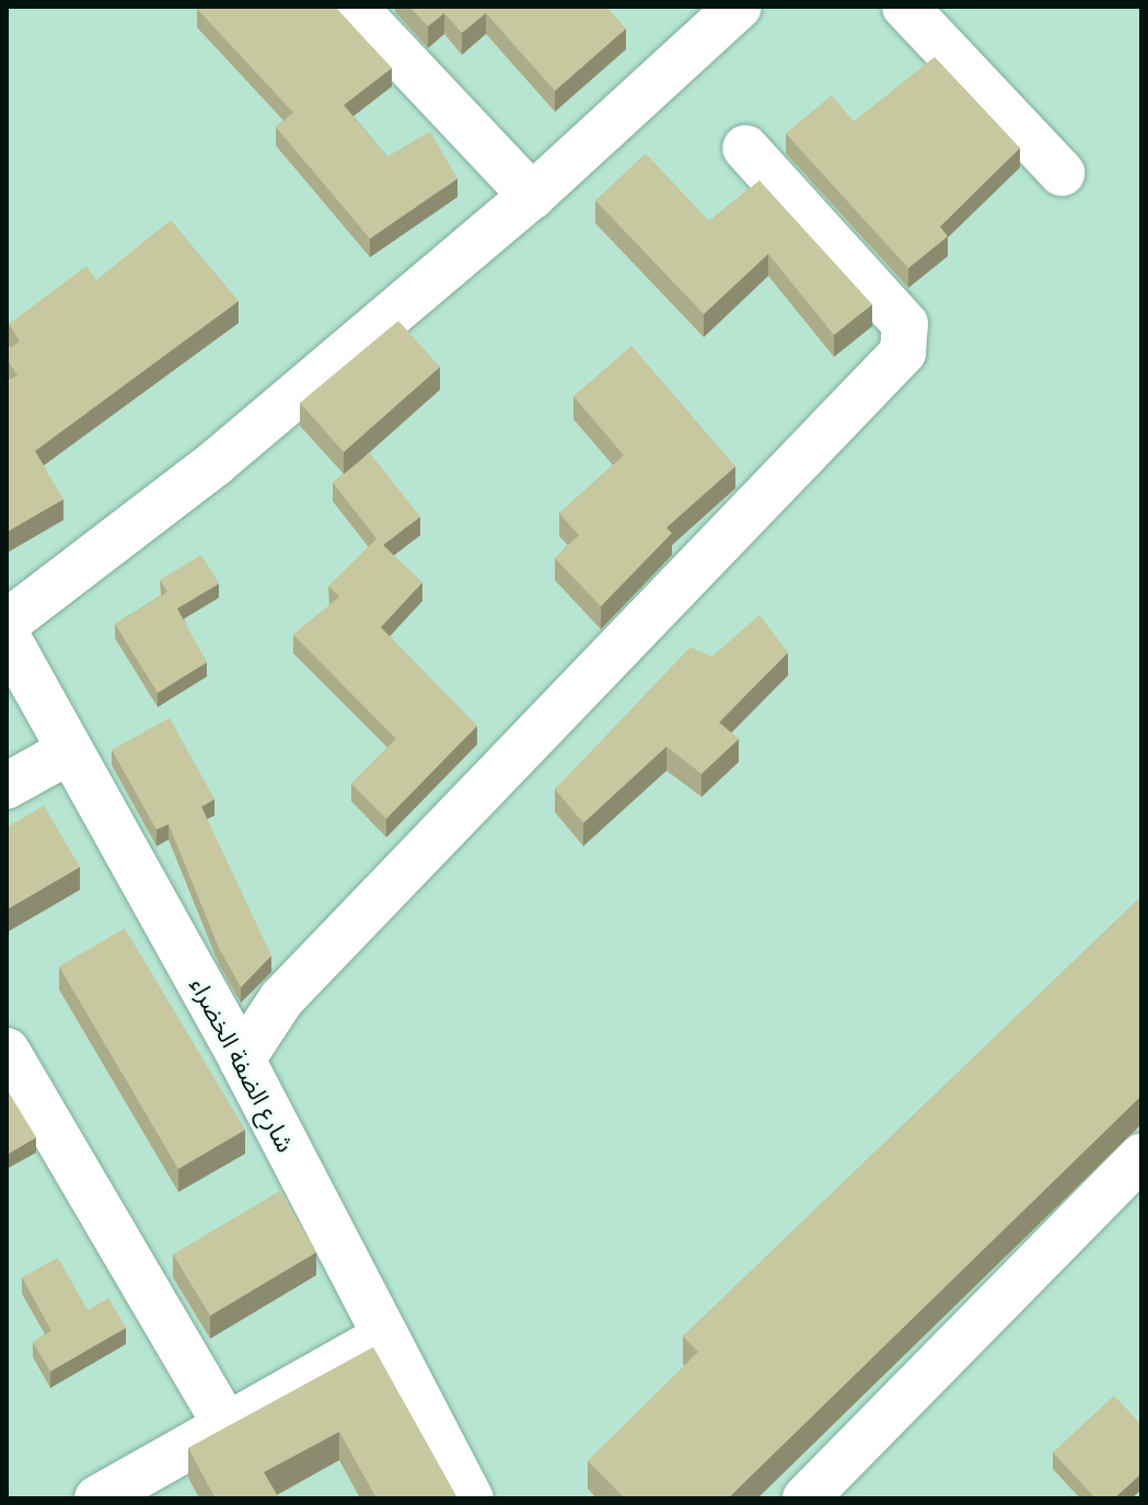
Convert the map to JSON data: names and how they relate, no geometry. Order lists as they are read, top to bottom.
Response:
{
  "streets": {
    "street": ["شارع الضفة الخضراء"]
  }
}
